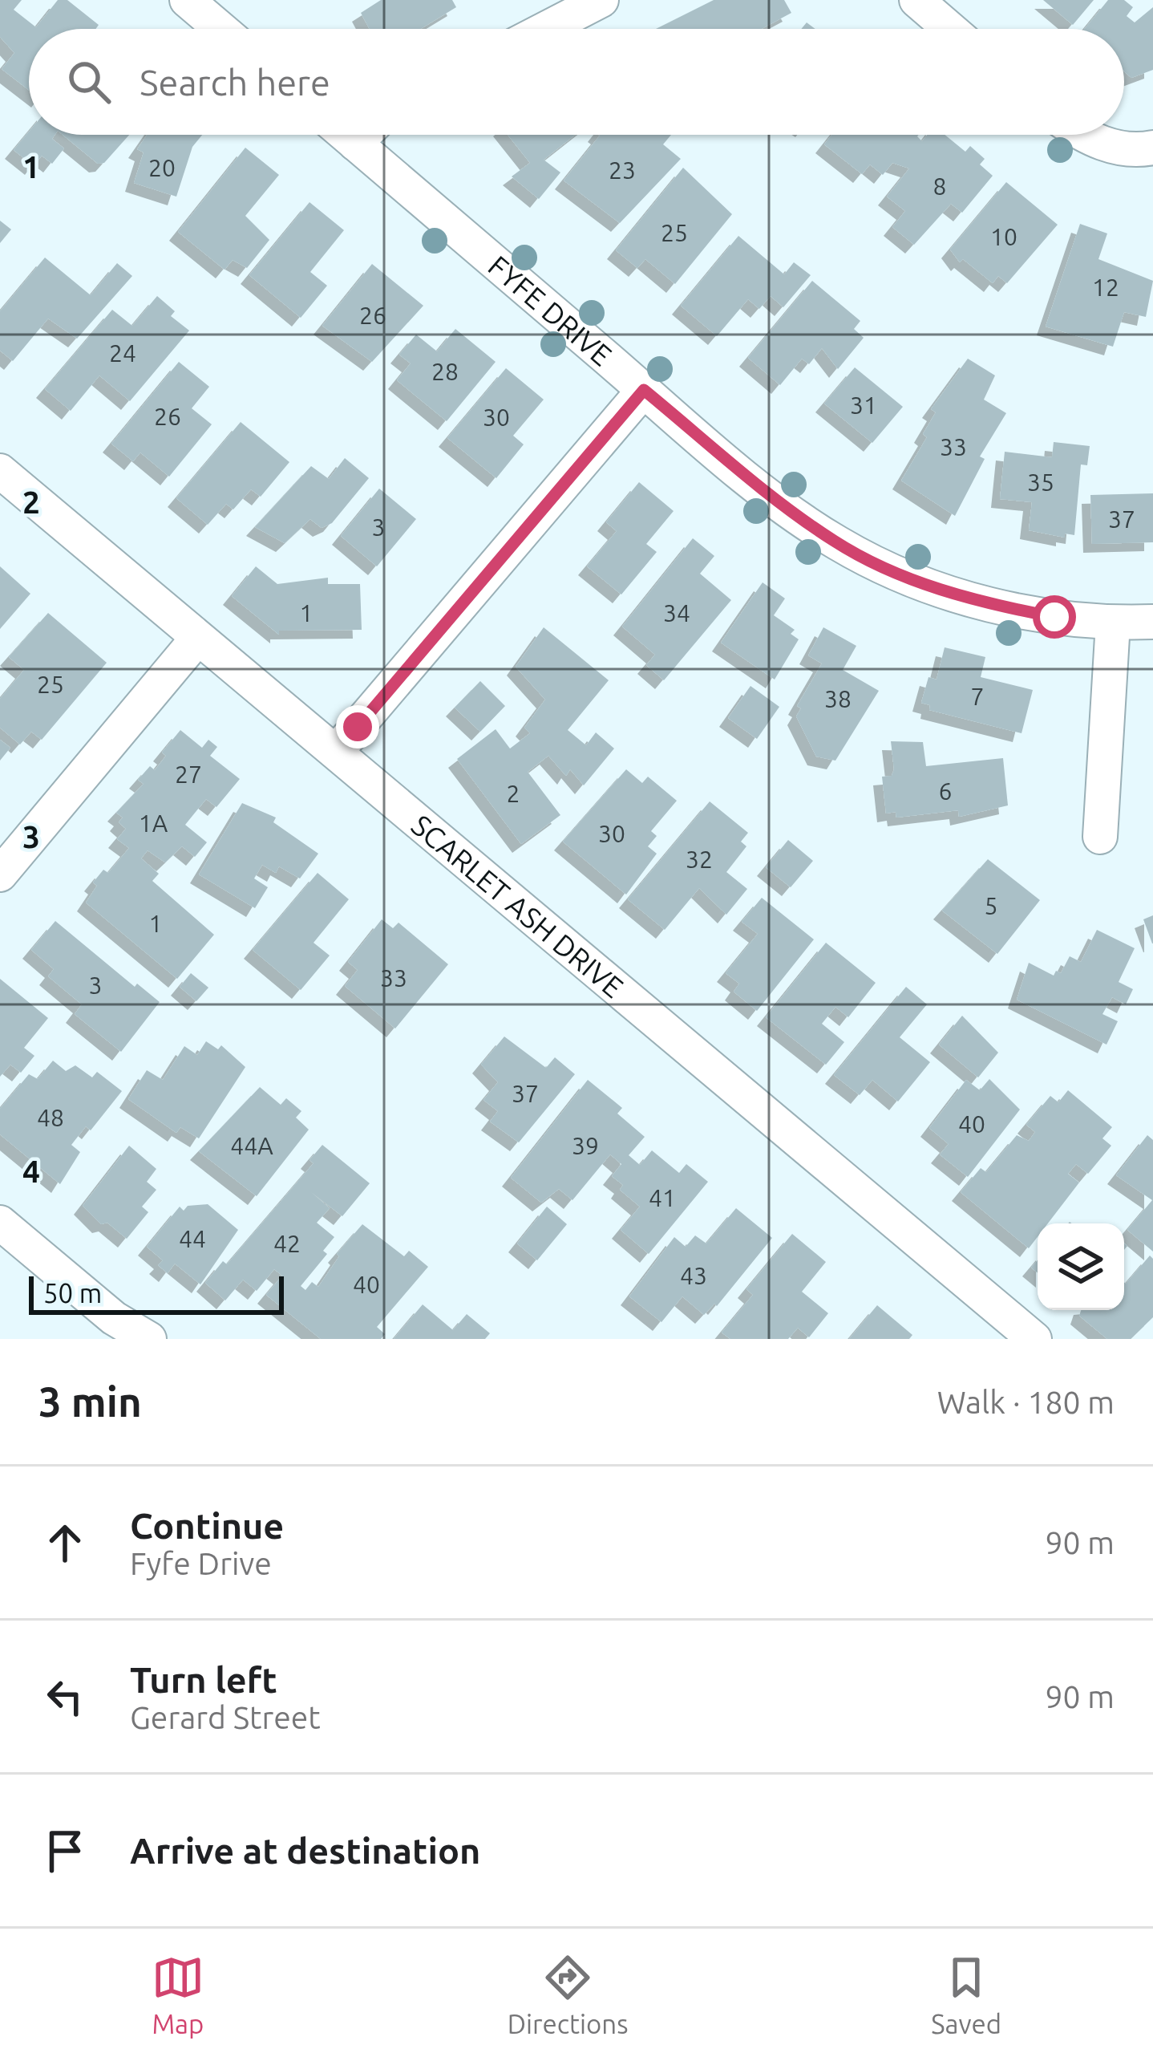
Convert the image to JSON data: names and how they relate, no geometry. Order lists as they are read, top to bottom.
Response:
{
  "streets": {
    "street": ["FYFE DRIVE", "SCARLET ASH DRIVE"]
  },
  "house_numbers": [
    "20",
    "23",
    "8",
    "25",
    "10",
    "12",
    "26",
    "24",
    "28",
    "31",
    "26",
    "30",
    "33",
    "35",
    "37",
    "3",
    "1",
    "34",
    "25",
    "7",
    "38",
    "27",
    "6",
    "2",
    "1A",
    "30",
    "32",
    "5",
    "1",
    "33",
    "3",
    "37",
    "48",
    "40",
    "44A",
    "39",
    "41",
    "44",
    "42",
    "43",
    "40"
  ],
  "scale_bar": "50 m",
  "page": {
    "search": "Search here",
    "scale": "50 m",
    "heading": ["3 min", "Walk · 180 m"],
    "list": [
      ["Continue", "Fyfe Drive", "90 m"],
      ["Turn left", "Gerard Street", "90 m"],
      "Arrive at destination"
    ],
    "nav": ["Map", "Directions", "Saved"]
  },
  "grid": {
    "rows": [
      "1",
      "2",
      "3",
      "4"
    ]
  }
}
